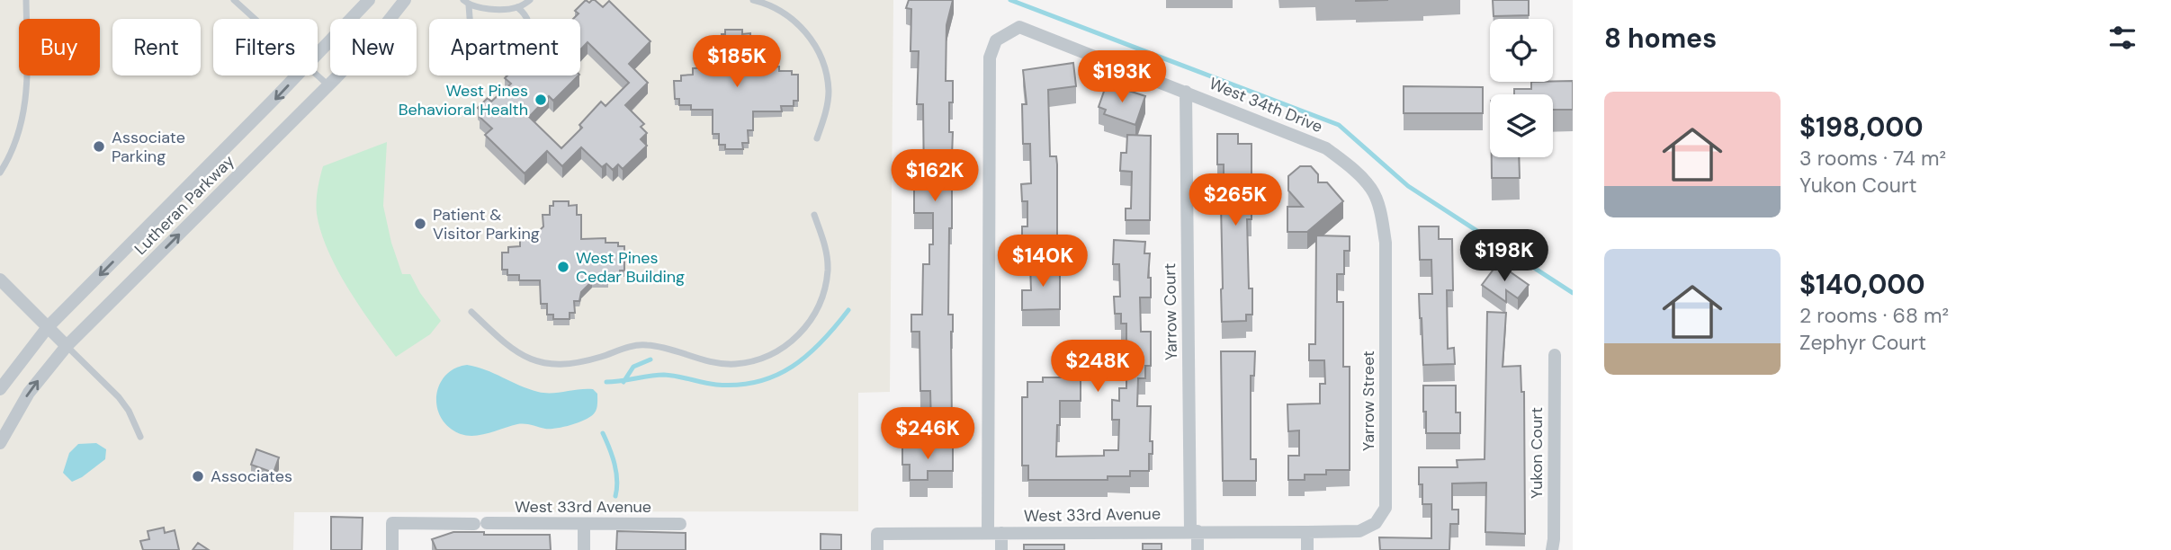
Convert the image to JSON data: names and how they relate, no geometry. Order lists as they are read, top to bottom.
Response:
{
  "streets": {
    "street": [
      "West 34th Drive",
      "Lutheran Parkway",
      "Yarrow Court",
      "Yarrow Street",
      "Yukon Court",
      "West 33rd Avenue"
    ]
  },
  "crossings": [
    ["West 34th Drive", "Yarrow Court"],
    ["West 34th Drive", "Yarrow Street"],
    ["West 34th Drive", "West 33rd Avenue"],
    ["Yarrow Court", "West 33rd Avenue"],
    ["Yarrow Street", "West 33rd Avenue"]
  ],
  "places": [
    "West Pines Behavioral Health",
    "Associate Parking",
    "Patient & Visitor Parking",
    "West Pines Cedar Building",
    "Associates"
  ],
  "page": {
    "heading": "8 homes",
    "chip": [
      "Buy",
      "Rent",
      "Filters",
      "New",
      "Apartment"
    ],
    "price": [
      "$185K",
      "$193K",
      "$162K",
      "$265K",
      "$198K",
      "$140K",
      "$248K",
      "$246K"
    ],
    "list": [
      {
        "name": "$198,000",
        "note": "3 rooms · 74 m² · Yukon Court"
      },
      {
        "name": "$140,000",
        "note": "2 rooms · 68 m² · Zephyr Court"
      }
    ]
  }
}
